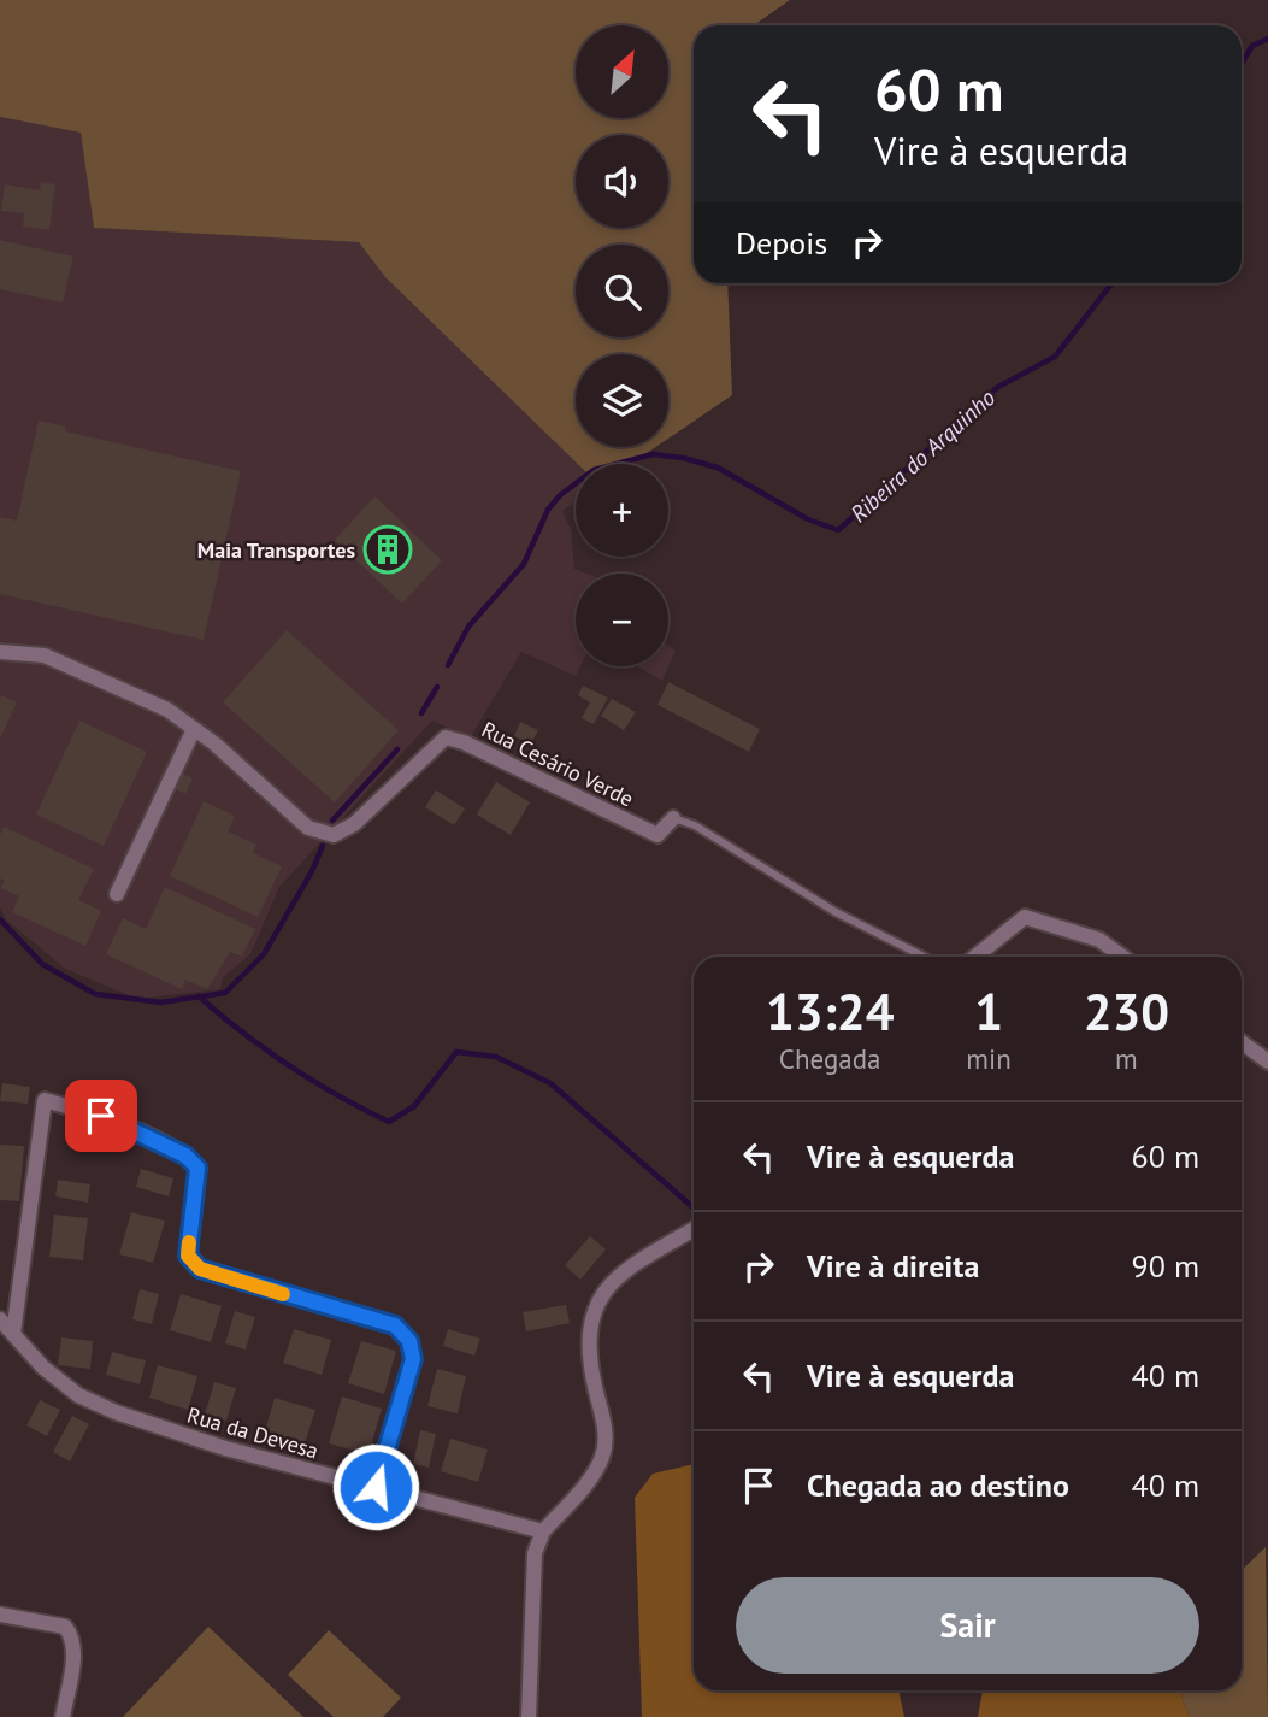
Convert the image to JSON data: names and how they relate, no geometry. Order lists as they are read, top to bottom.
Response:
{
  "streets": {
    "street": ["Rua Cesário Verde", "Rua da Devesa"]
  },
  "water": ["Ribeira do Arquinho"],
  "places": {
    "building": ["Maia Transportes"]
  },
  "north": "top right",
  "page": {
    "map_buttons": ["+", "−"],
    "turn": ["60 m", "Vire à esquerda"],
    "then": "Depois",
    "eta": [
      "13:24",
      "Chegada",
      "1",
      "min",
      "230",
      "m"
    ],
    "list": [
      {
        "name": "Vire à esquerda",
        "value": "60 m"
      },
      {
        "name": "Vire à direita",
        "value": "90 m"
      },
      {
        "name": "Vire à esquerda",
        "value": "40 m"
      },
      {
        "name": "Chegada ao destino",
        "value": "40 m"
      }
    ],
    "buttons": "Sair"
  }
}
